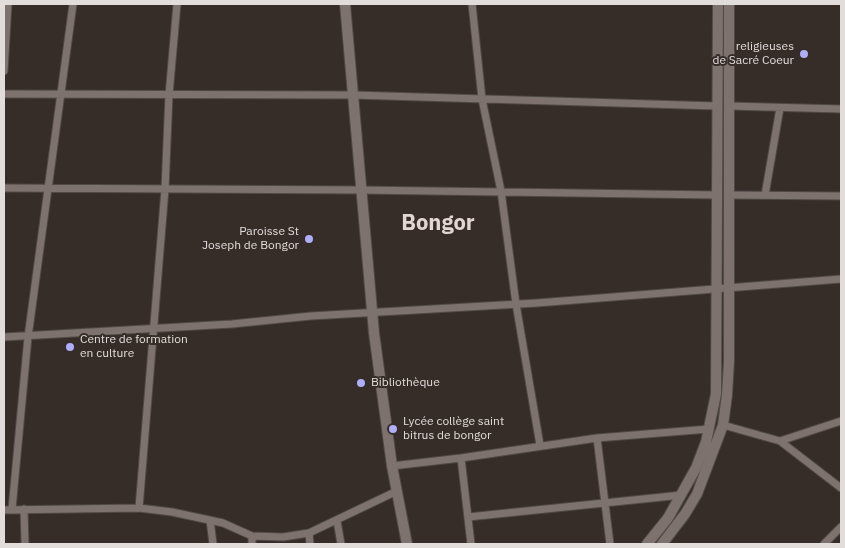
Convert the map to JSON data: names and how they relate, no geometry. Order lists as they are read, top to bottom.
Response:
{
  "districts": ["Bongor"],
  "places": [
    "religieuses de Sacré Coeur",
    "Paroisse St Joseph de Bongor",
    "Centre de formation en culture",
    "Bibliothèque",
    "Lycée collège saint bitrus de bongor"
  ]
}
